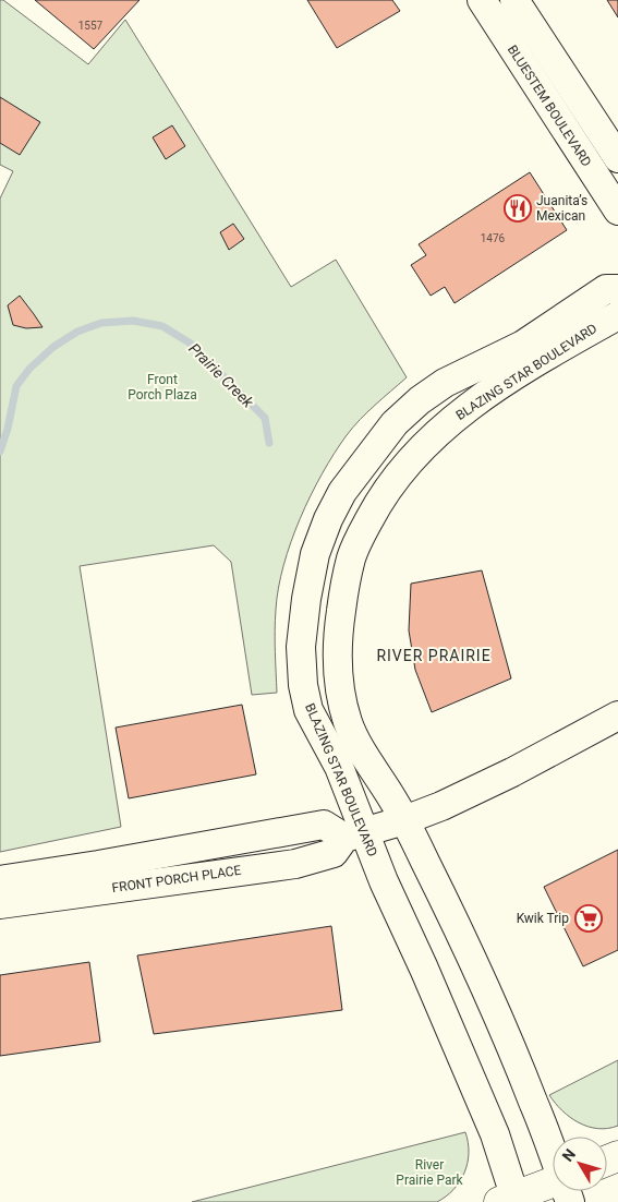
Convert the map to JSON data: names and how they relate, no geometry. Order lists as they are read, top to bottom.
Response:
{
  "streets": {
    "street": ["BLUESTEM BOULEVARD", "BLAZING STAR BOULEVARD", "FRONT PORCH PLACE"]
  },
  "crossings": [
    ["BLAZING STAR BOULEVARD", "FRONT PORCH PLACE"]
  ],
  "districts": ["RIVER PRAIRIE"],
  "water": ["Prairie Creek"],
  "parks": ["Front Porch Plaza", "River Prairie Park"],
  "places": {
    "restaurant": ["Juanita’s Mexican"],
    "supermarket": ["Kwik Trip"]
  },
  "house_numbers": ["1557", "1476"],
  "north": "top left"
}
